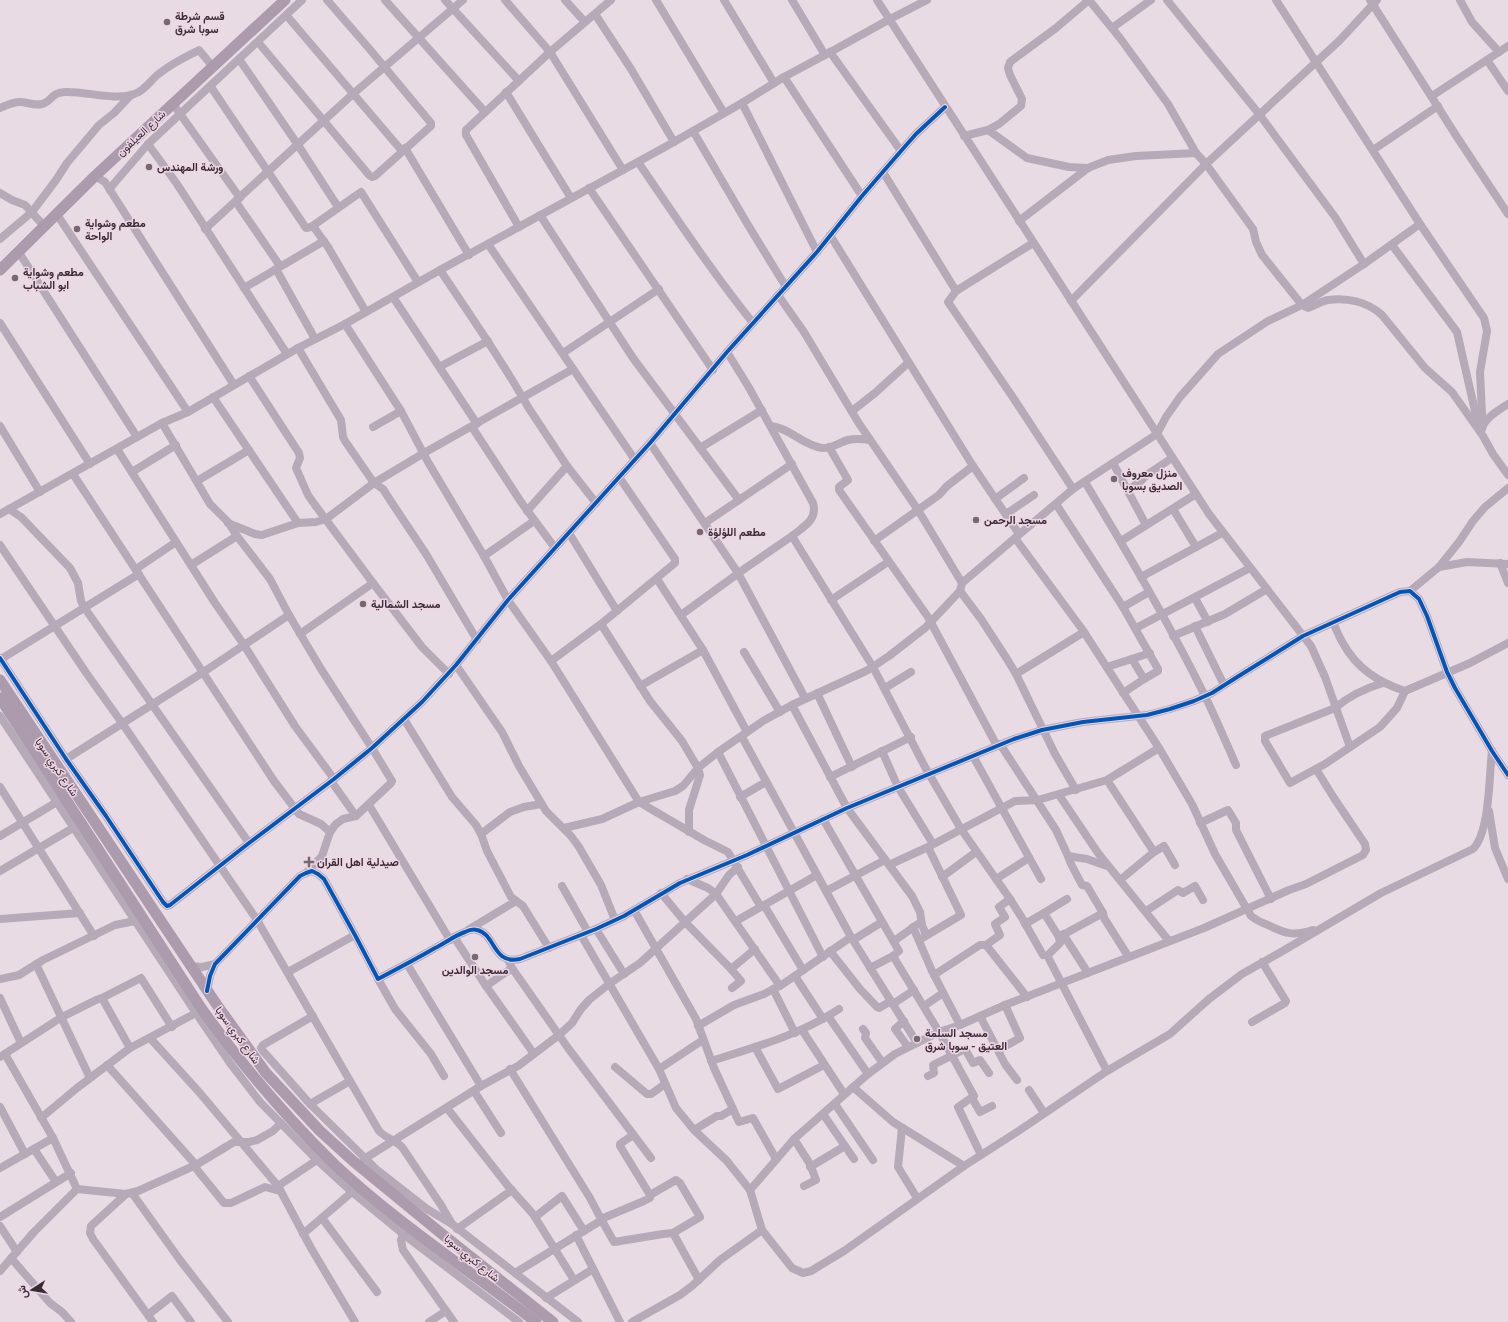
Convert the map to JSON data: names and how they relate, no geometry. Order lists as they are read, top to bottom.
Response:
{
  "streets": {
    "highway": ["شارع العيلفون", "شارع كبري سوبا"]
  },
  "places": {
    "other": [
      "قسم شرطة سوبا شرق",
      "ورشة المهندس",
      "مطعم وشواية الواحة",
      "مطعم وشواية ابو الشباب",
      "منزل معروف الصديق بسوبا",
      "مسجد الرحمن",
      "مطعم اللؤلؤة",
      "مسجد الشمالية",
      "مسجد الوالدين",
      "مسجد السلمة العتيق - سوبا شرق"
    ],
    "health": ["صيدلية اهل القران"]
  },
  "north": "left"
}
